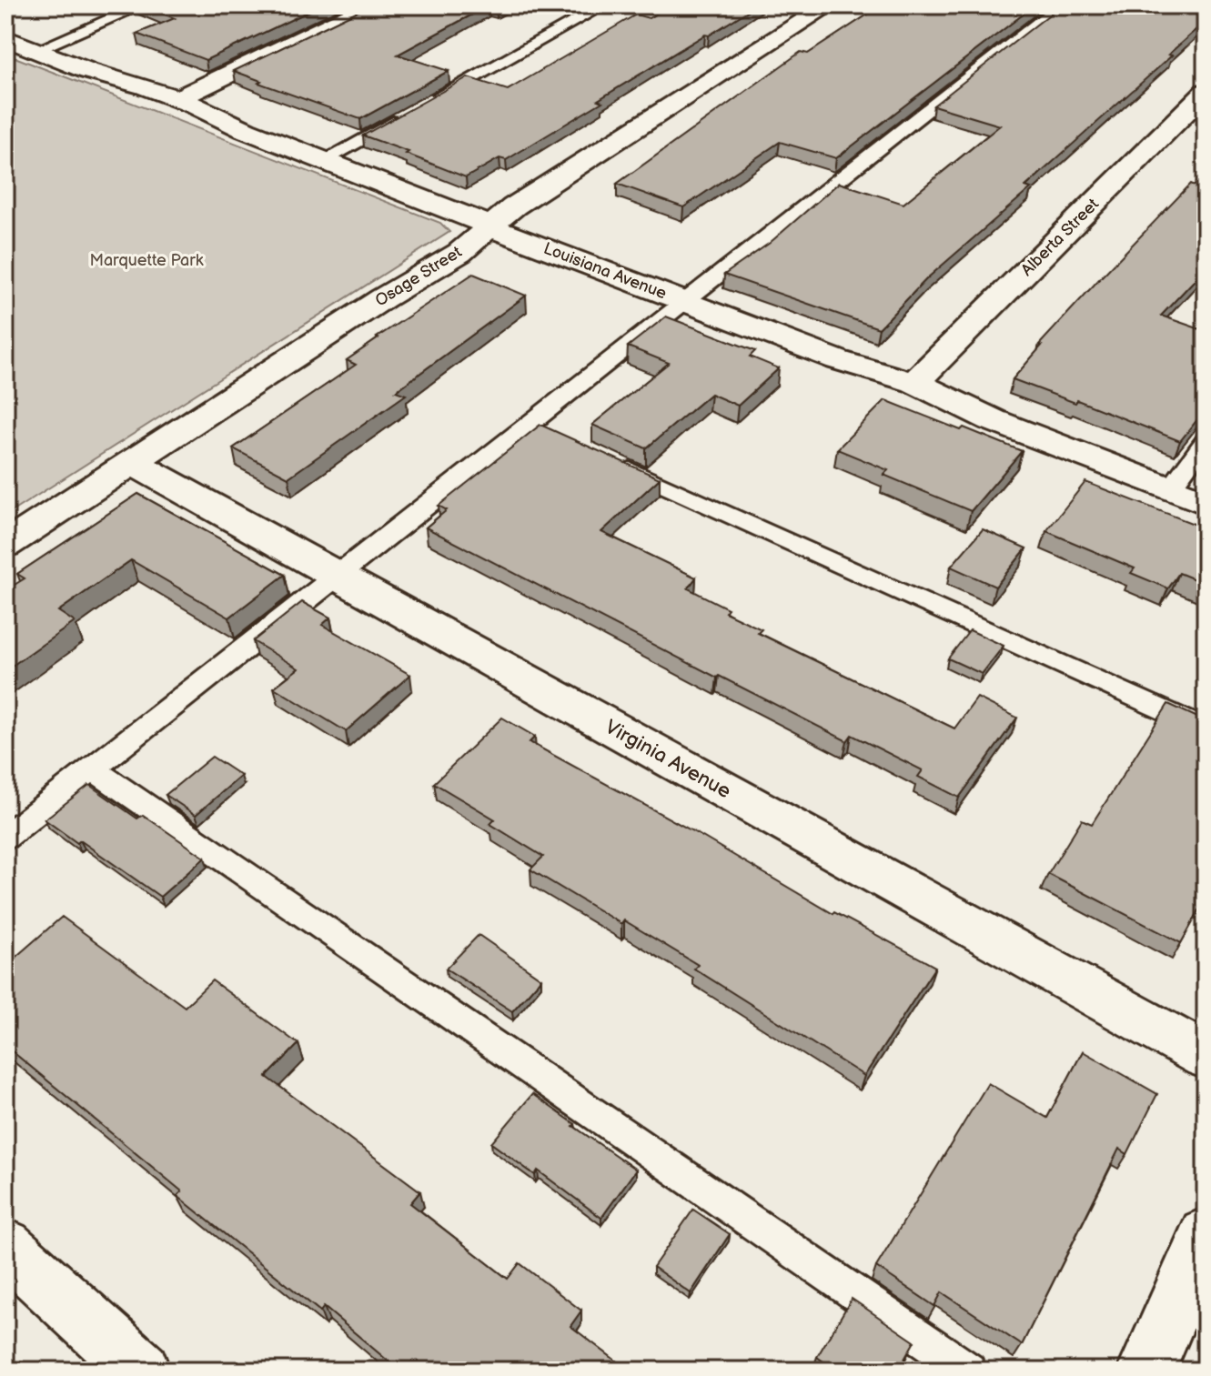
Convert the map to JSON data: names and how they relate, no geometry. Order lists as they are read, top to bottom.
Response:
{
  "streets": {
    "street": [
      "Alberta Street",
      "Louisiana Avenue",
      "Osage Street",
      "Virginia Avenue"
    ]
  },
  "crossings": [
    ["Alberta Street", "Louisiana Avenue"],
    ["Louisiana Avenue", "Osage Street"],
    ["Osage Street", "Virginia Avenue"]
  ],
  "parks": ["Marquette Park"]
}
